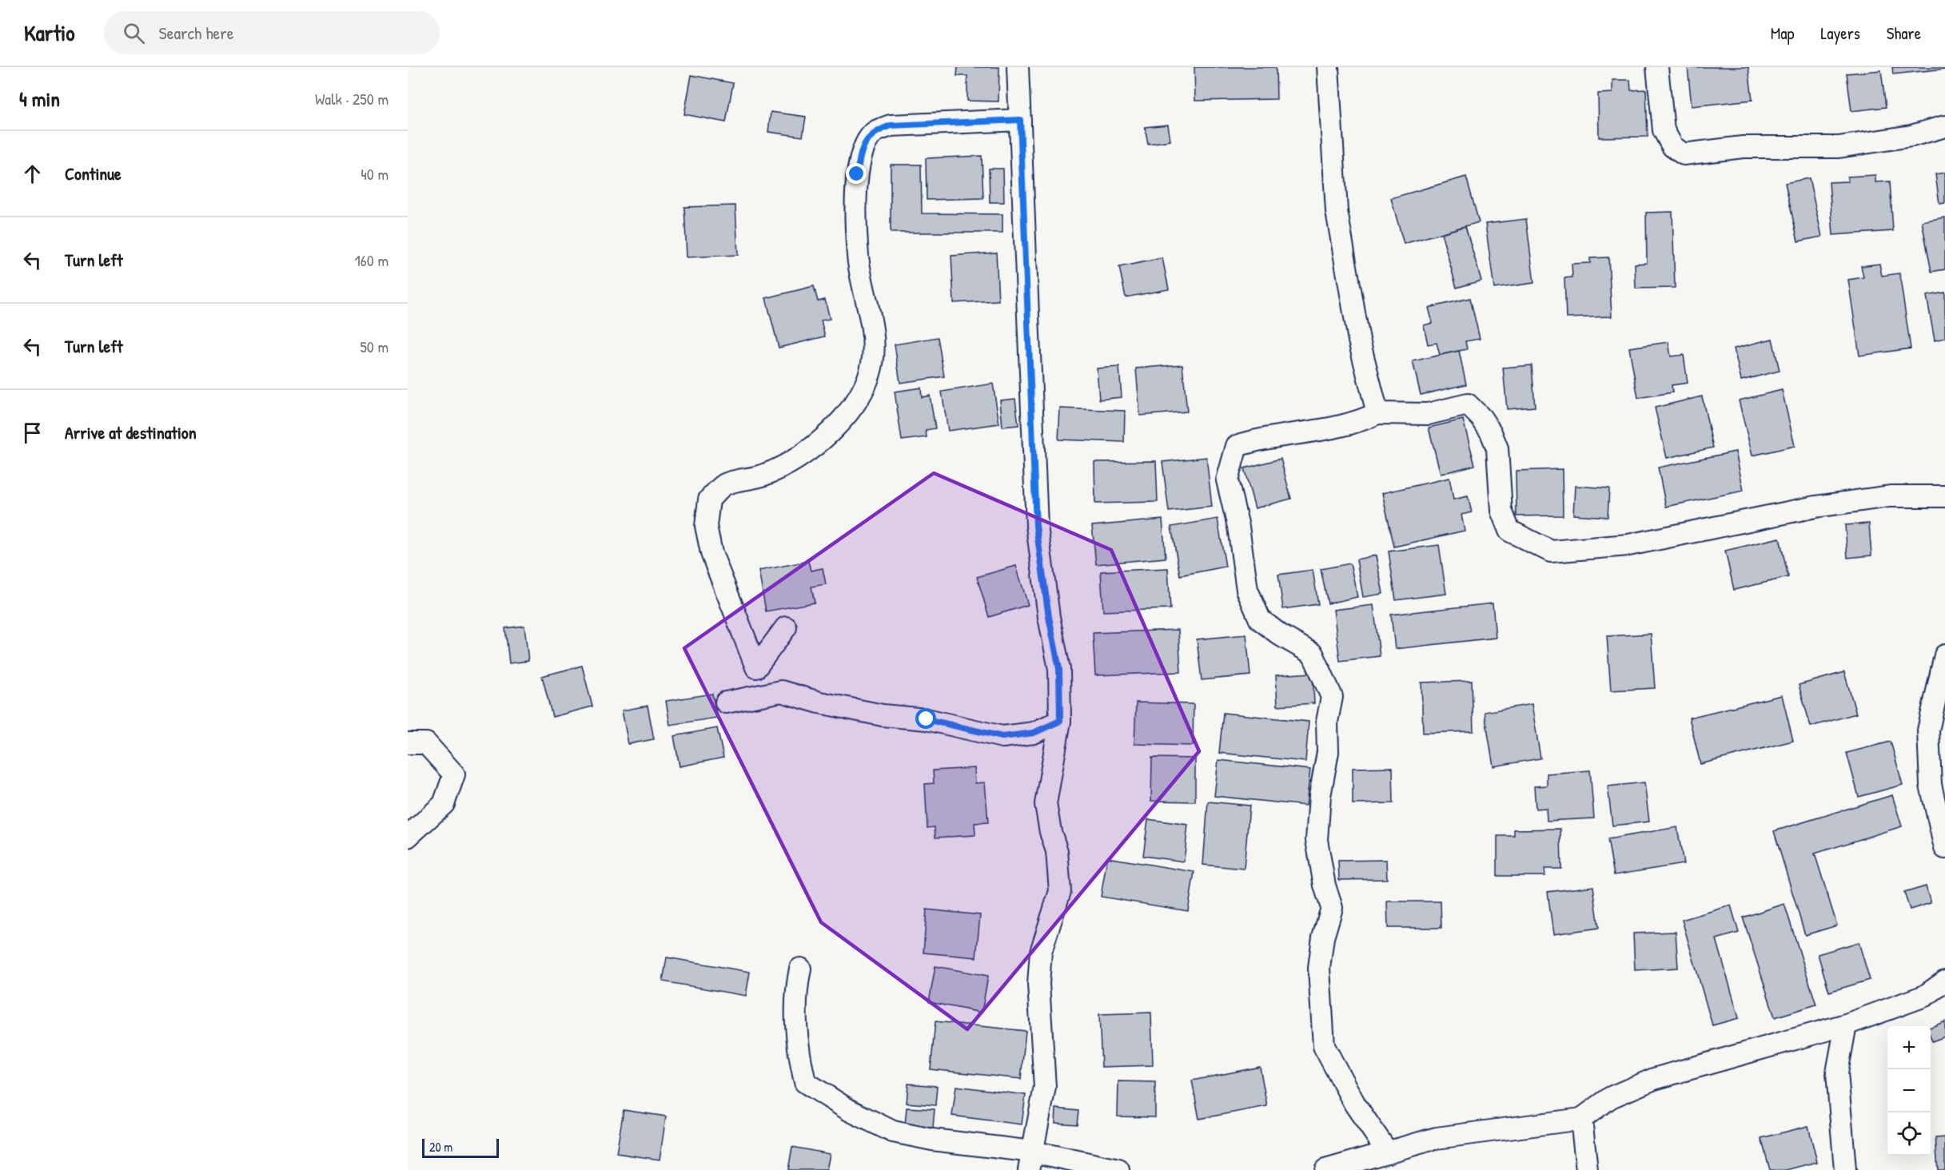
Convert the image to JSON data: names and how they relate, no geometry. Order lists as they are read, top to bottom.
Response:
{
  "scale_bar": "20 m",
  "page": {
    "header": "Kartio",
    "search": "Search here",
    "nav": ["Map", "Layers", "Share"],
    "heading": ["4 min", "Walk · 250 m"],
    "list": [
      ["Continue", "40 m"],
      ["Turn left", "160 m"],
      ["Turn left", "50 m"],
      "Arrive at destination"
    ],
    "map_buttons": ["+", "−"],
    "scale": "20 m"
  }
}
